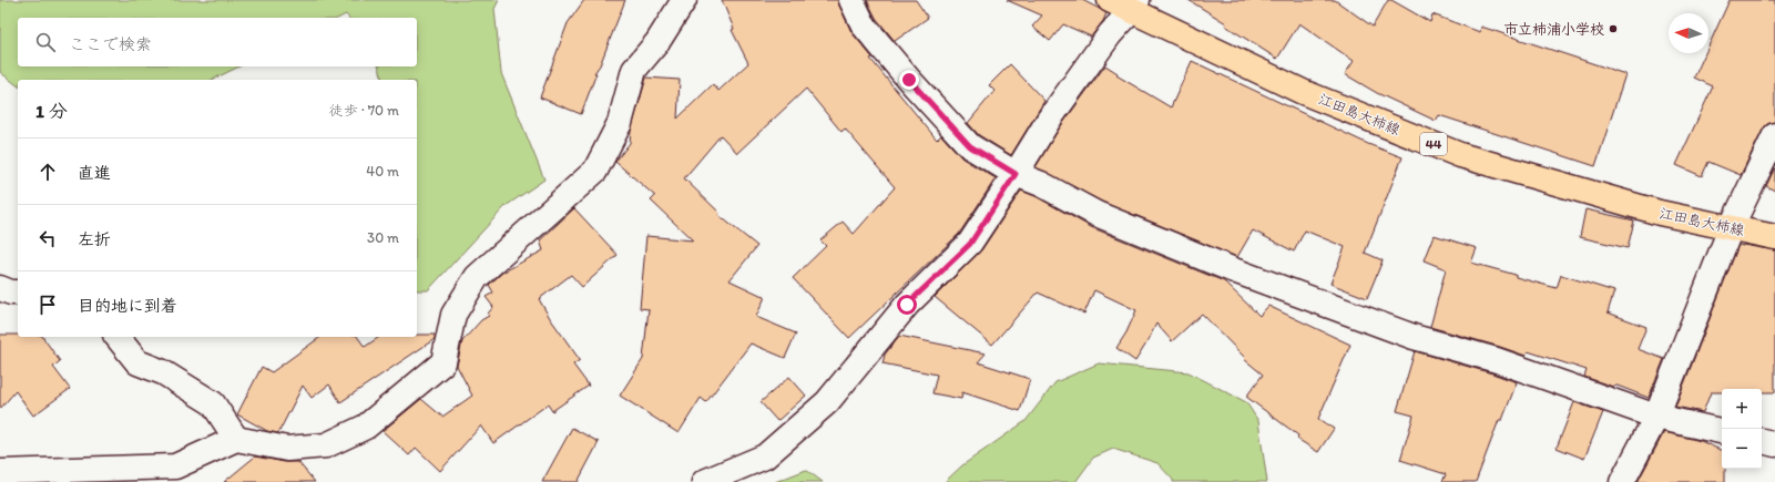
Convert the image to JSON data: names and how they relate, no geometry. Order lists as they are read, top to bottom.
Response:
{
  "streets": {
    "main road": ["江田島大柿線", "44"]
  },
  "places": ["市立柿浦小学校"],
  "north": "left",
  "page": {
    "search": "ここで検索",
    "heading": ["1 分", "徒歩 · 70 m"],
    "list": [
      ["直進", "40 m"],
      ["左折", "30 m"],
      "目的地に到着"
    ],
    "map_buttons": ["+", "−"]
  }
}
